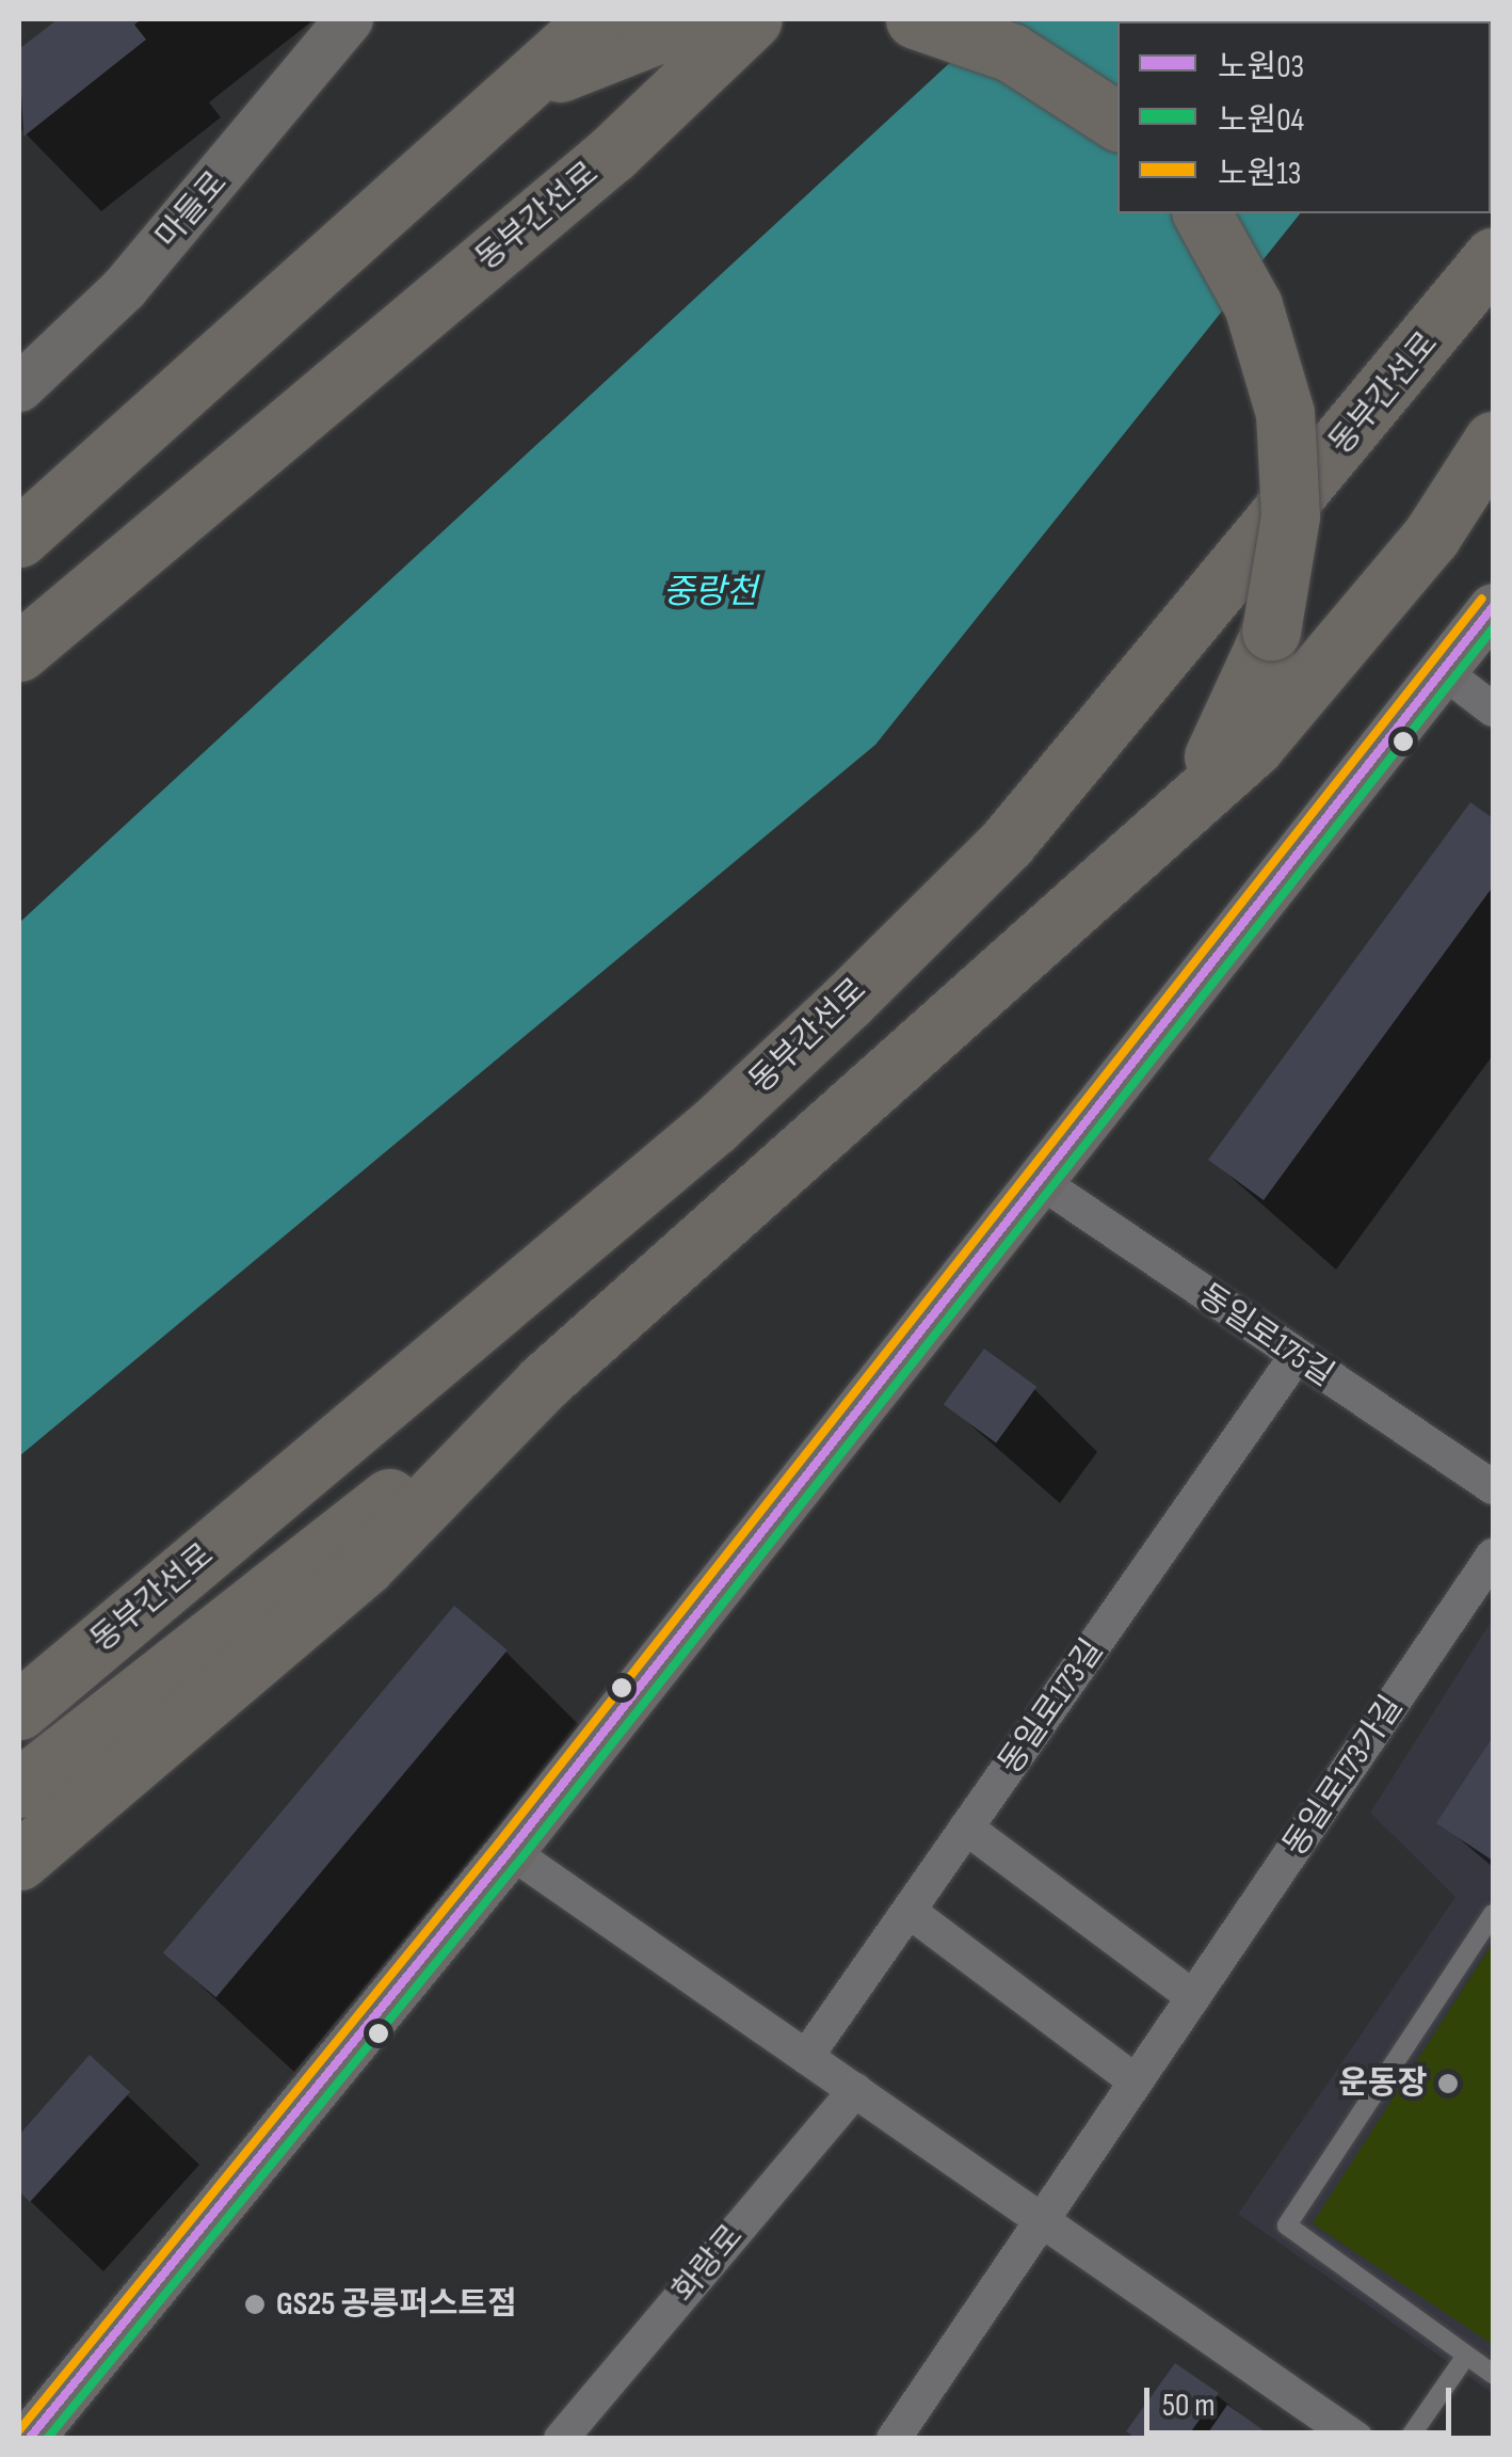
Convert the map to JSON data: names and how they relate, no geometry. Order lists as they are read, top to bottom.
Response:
{
  "streets": {
    "highway": ["동부간선로"],
    "main road": ["마들로"],
    "street": [
      "동일로175길",
      "동일로173길",
      "동일로173가길",
      "화랑로"
    ]
  },
  "crossings": [
    ["동일로175길", "동일로173길"]
  ],
  "water": ["중랑천"],
  "places": ["운동장", "GS25 공릉퍼스트점"],
  "lines": ["transit line 노원13", "transit line 노원03", "transit line 노원04"],
  "legend": ["노원03", "노원04", "노원13"],
  "scale_bar": "50 m"
}
